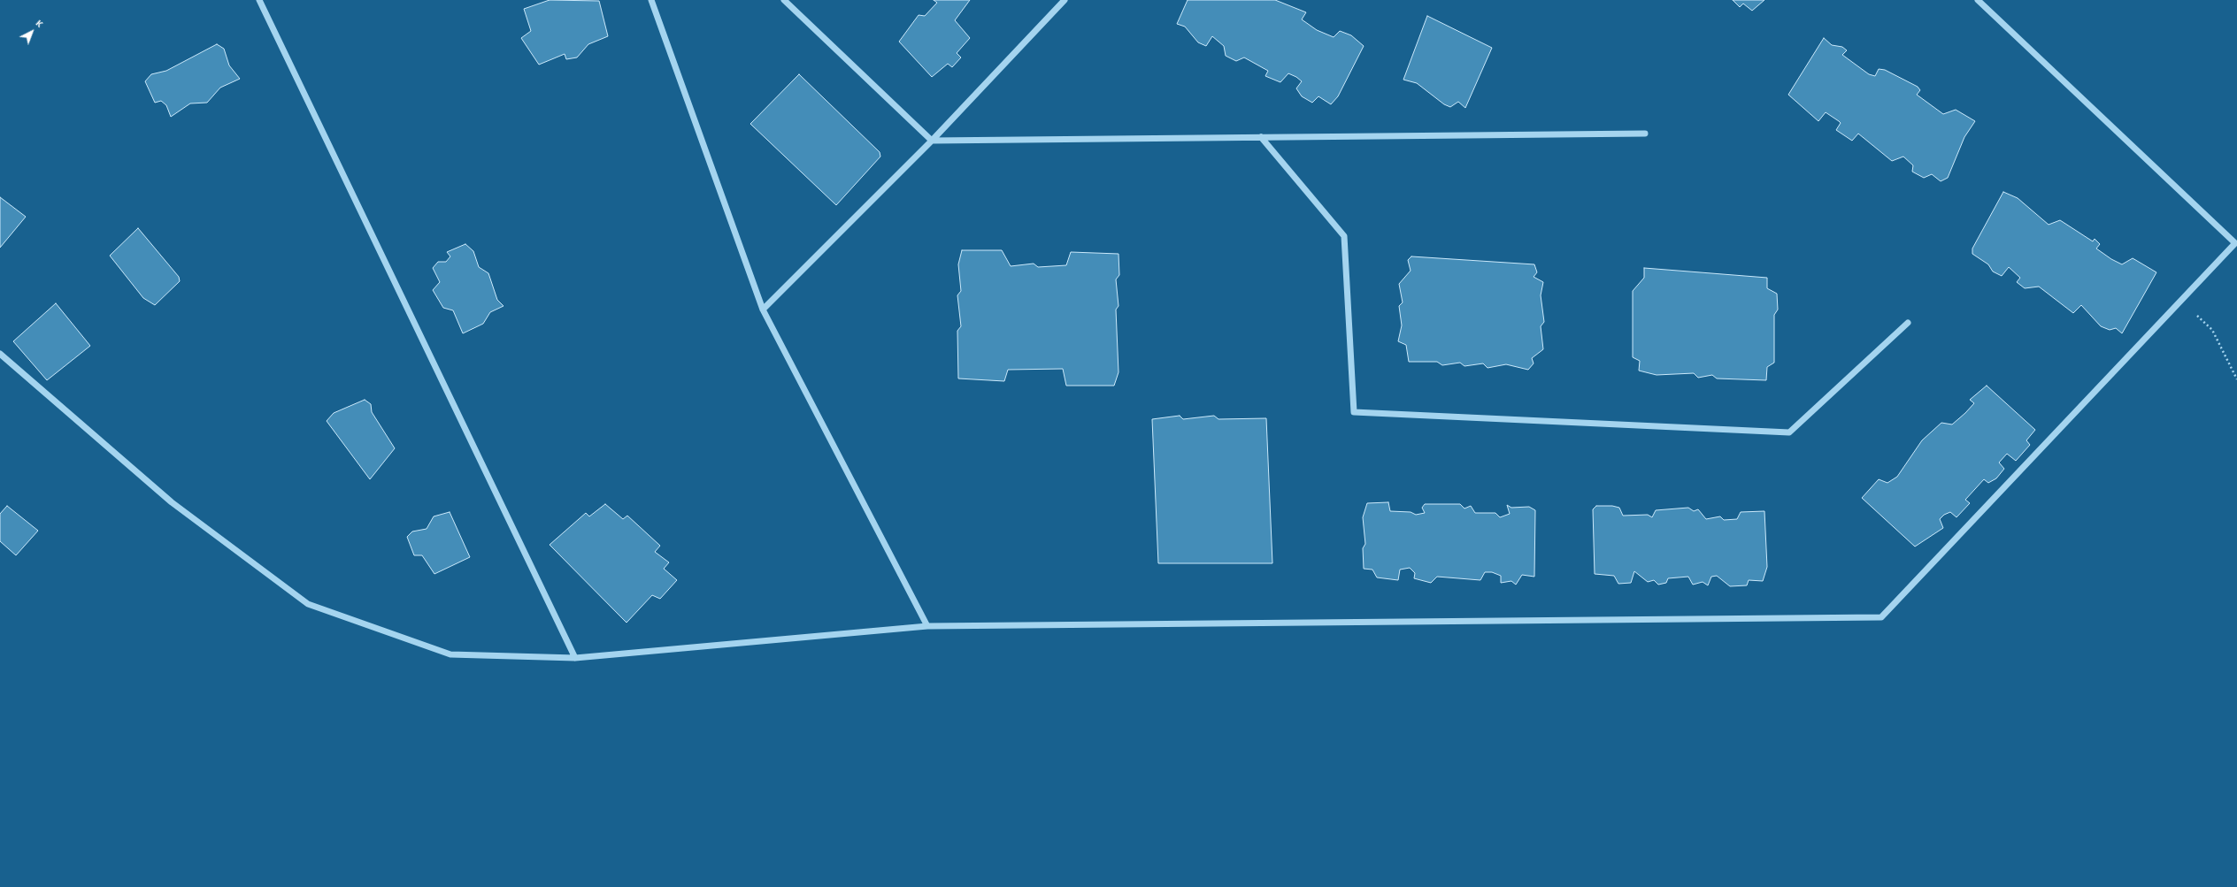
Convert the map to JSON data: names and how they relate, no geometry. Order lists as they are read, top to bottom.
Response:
{
  "north": "top right"
}
